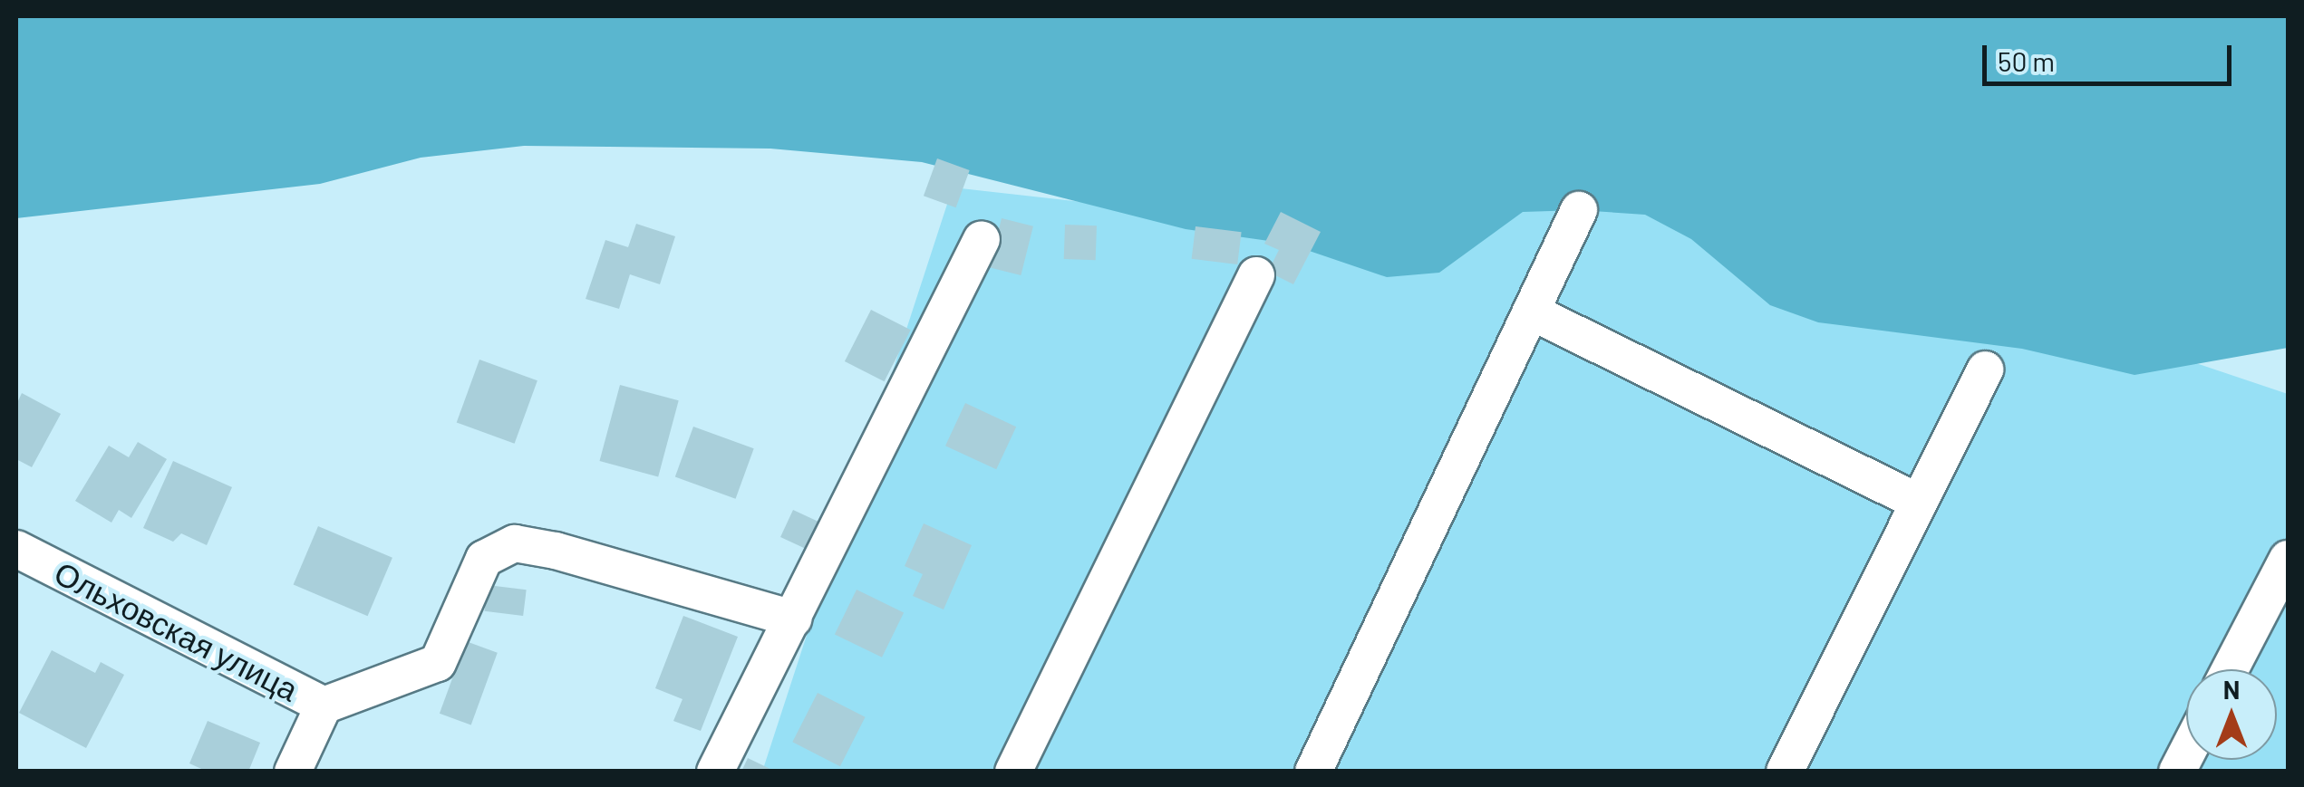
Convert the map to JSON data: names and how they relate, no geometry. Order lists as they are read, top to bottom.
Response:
{
  "streets": {
    "street": ["Ольховская улица"]
  },
  "scale_bar": "50 m",
  "north": "top"
}
